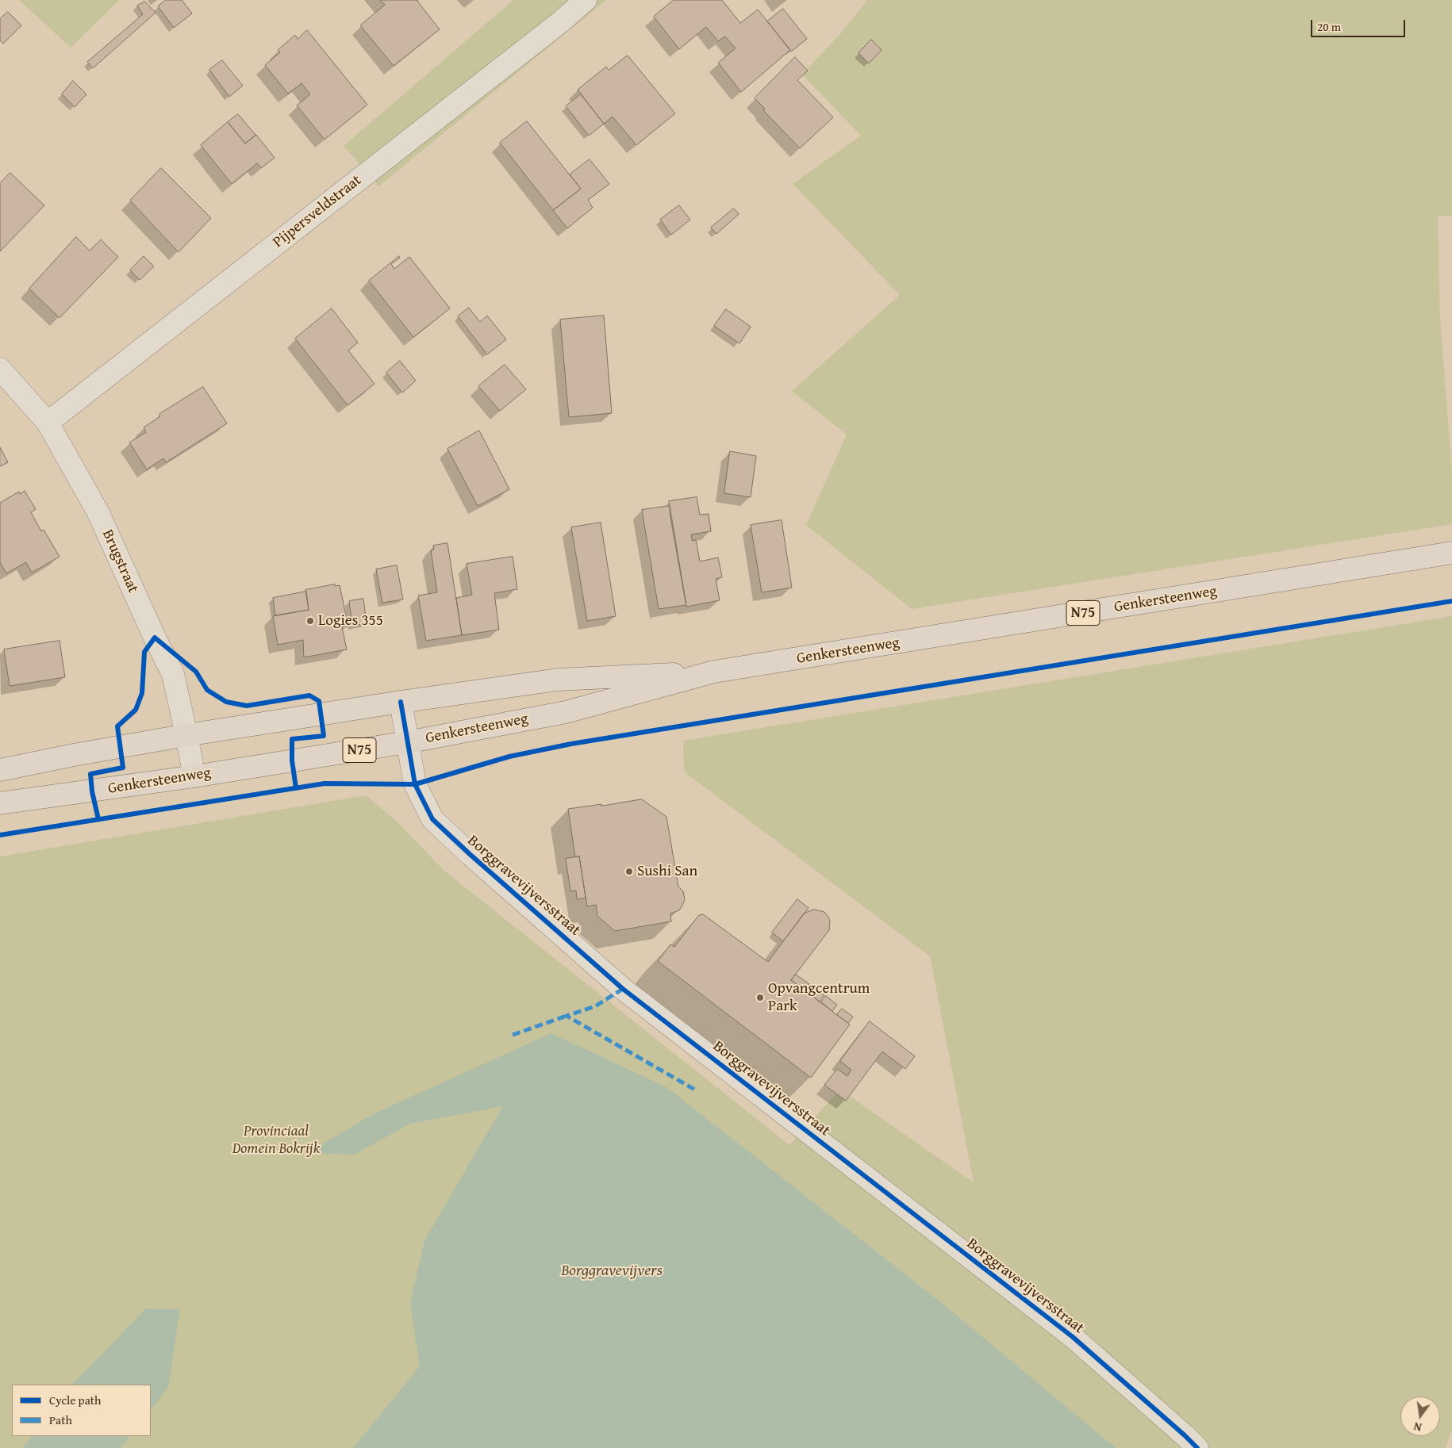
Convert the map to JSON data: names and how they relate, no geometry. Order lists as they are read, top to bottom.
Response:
{
  "streets": {
    "main road": ["Genkersteenweg", "N75"],
    "street": ["Pijpersveldstraat", "Brugstraat", "Borggravevijversstraat"]
  },
  "crossings": [
    ["Pijpersveldstraat", "Brugstraat"],
    ["Brugstraat", "Genkersteenweg"],
    ["Genkersteenweg", "Borggravevijversstraat"]
  ],
  "water": ["Borggravevijvers"],
  "parks": ["Provinciaal Domein Bokrijk"],
  "places": ["Logies 355", "Sushi San", "Opvangcentrum Park"],
  "legend": ["Cycle path", "Path"],
  "scale_bar": "20 m",
  "north": "bottom"
}
